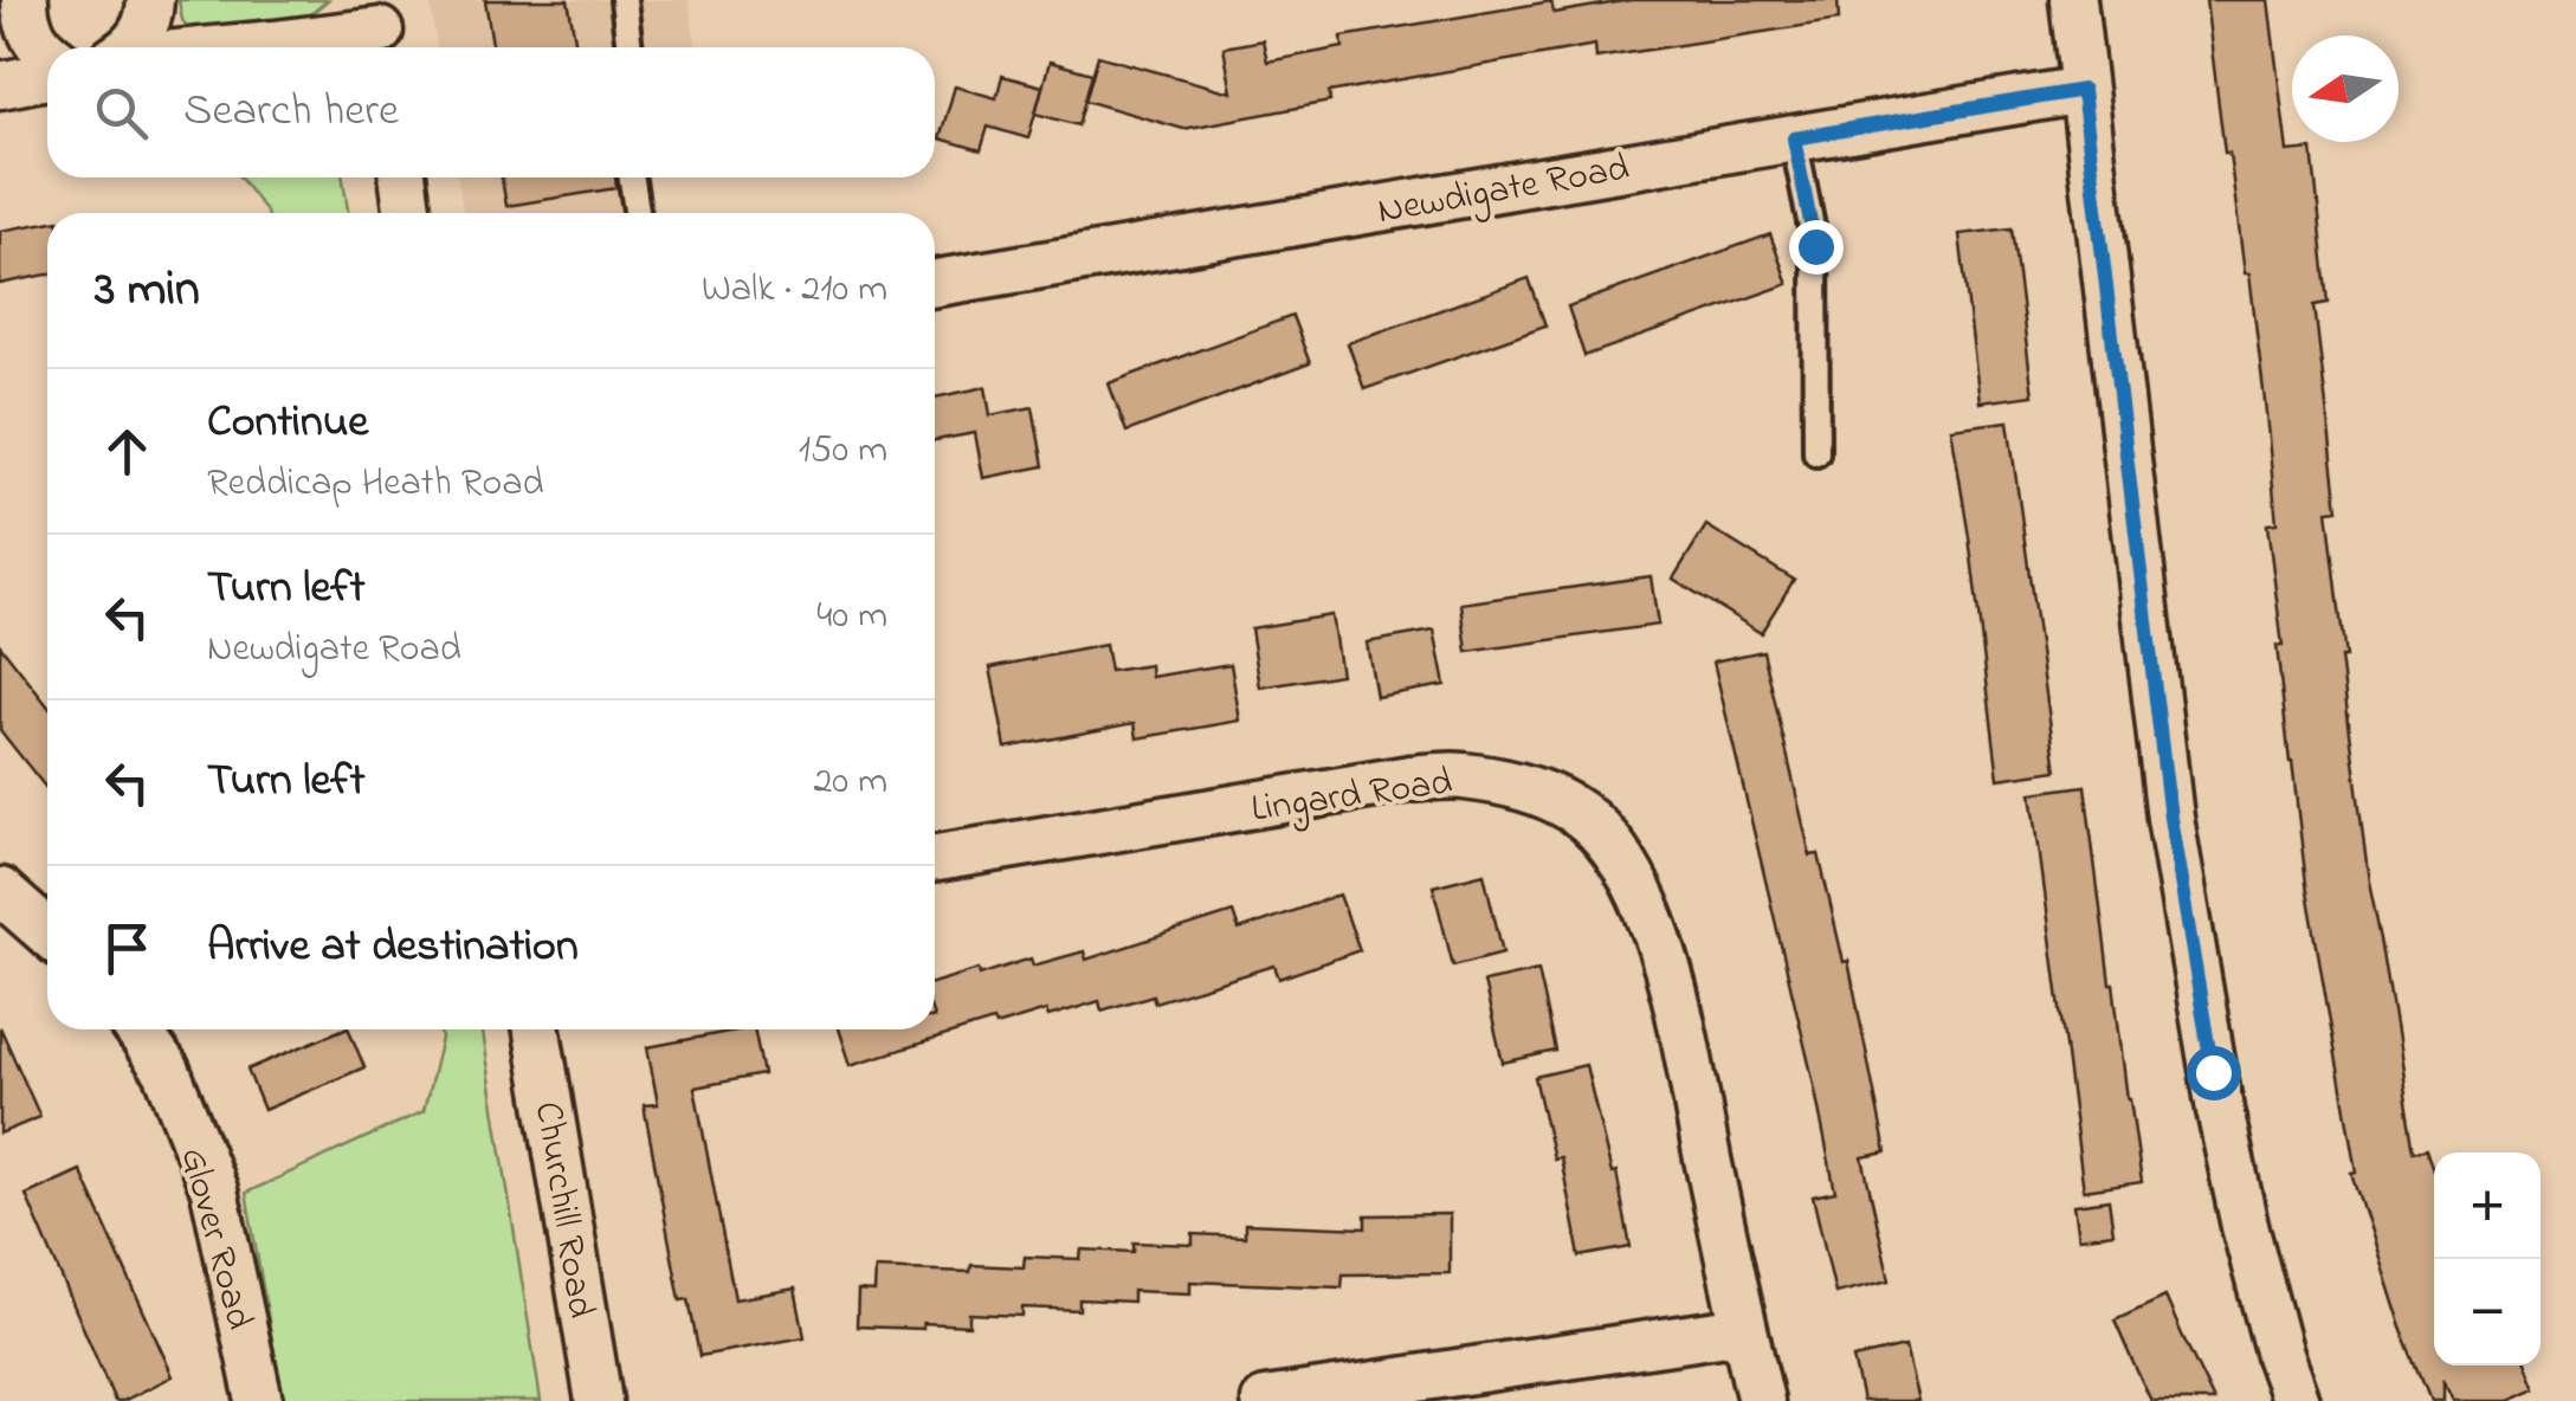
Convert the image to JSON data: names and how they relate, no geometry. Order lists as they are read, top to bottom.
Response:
{
  "streets": {
    "street": [
      "Newdigate Road",
      "Lingard Road",
      "Churchill Road",
      "Glover Road"
    ]
  },
  "north": "left",
  "page": {
    "search": "Search here",
    "heading": ["3 min", "Walk · 210 m"],
    "list": [
      ["Continue", "Reddicap Heath Road", "150 m"],
      ["Turn left", "Newdigate Road", "40 m"],
      ["Turn left", "20 m"],
      "Arrive at destination"
    ],
    "map_buttons": ["+", "−"]
  }
}
